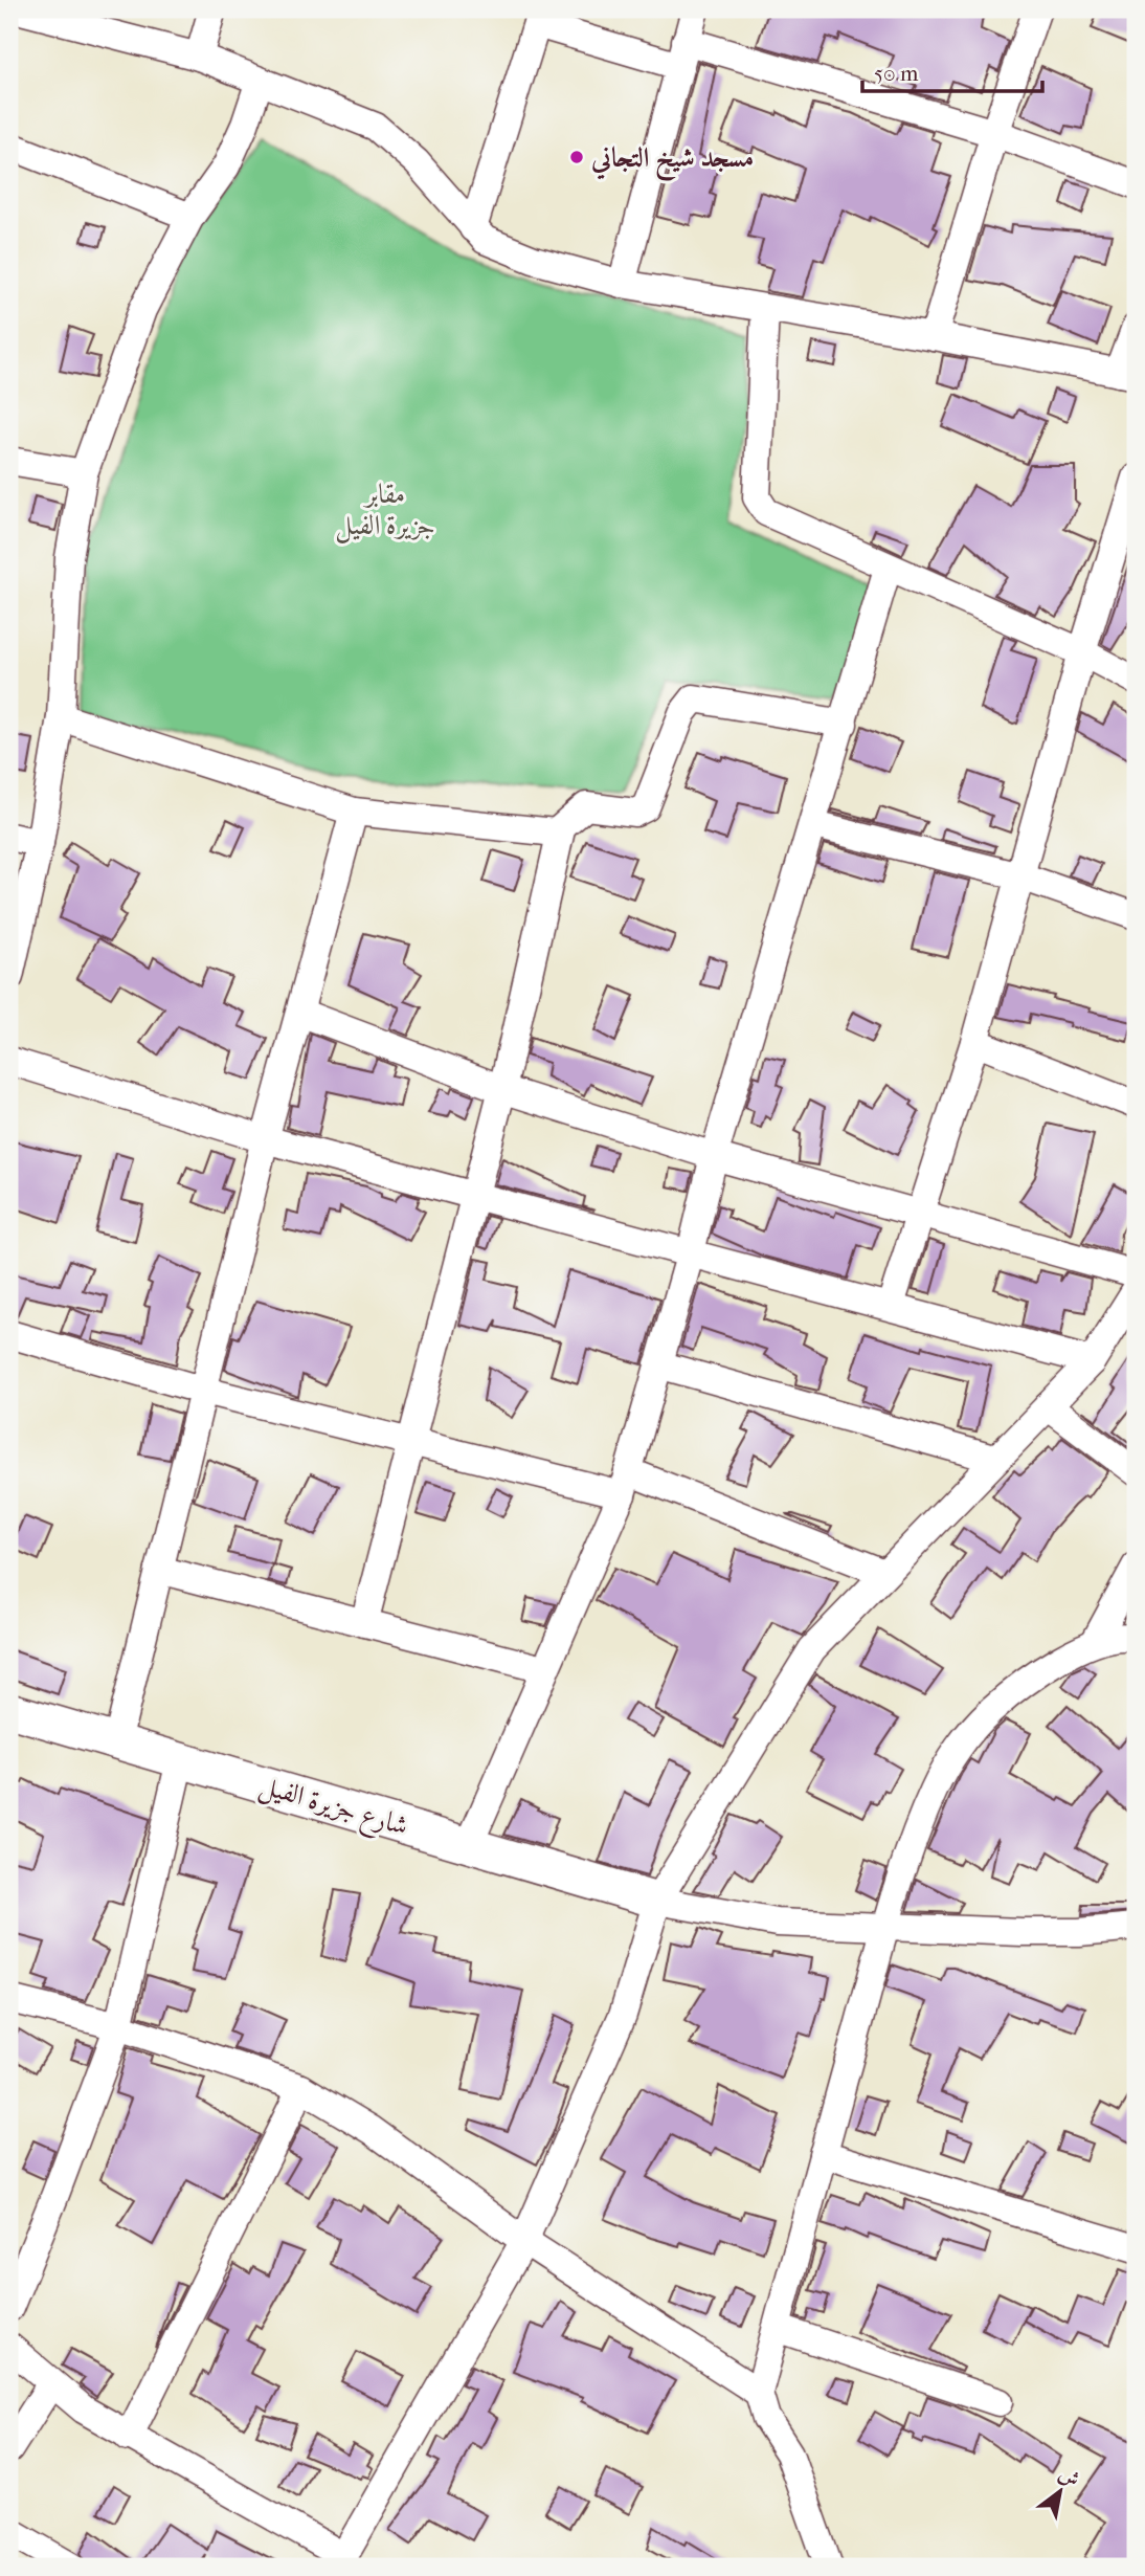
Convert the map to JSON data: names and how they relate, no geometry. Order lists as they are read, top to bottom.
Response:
{
  "streets": {
    "street": ["شارع جزيرة الفيل"]
  },
  "parks": ["مقابر جزيرة الفيل"],
  "places": ["مسجد شيخ التجاني"],
  "scale_bar": "50 m",
  "north": "top right"
}
